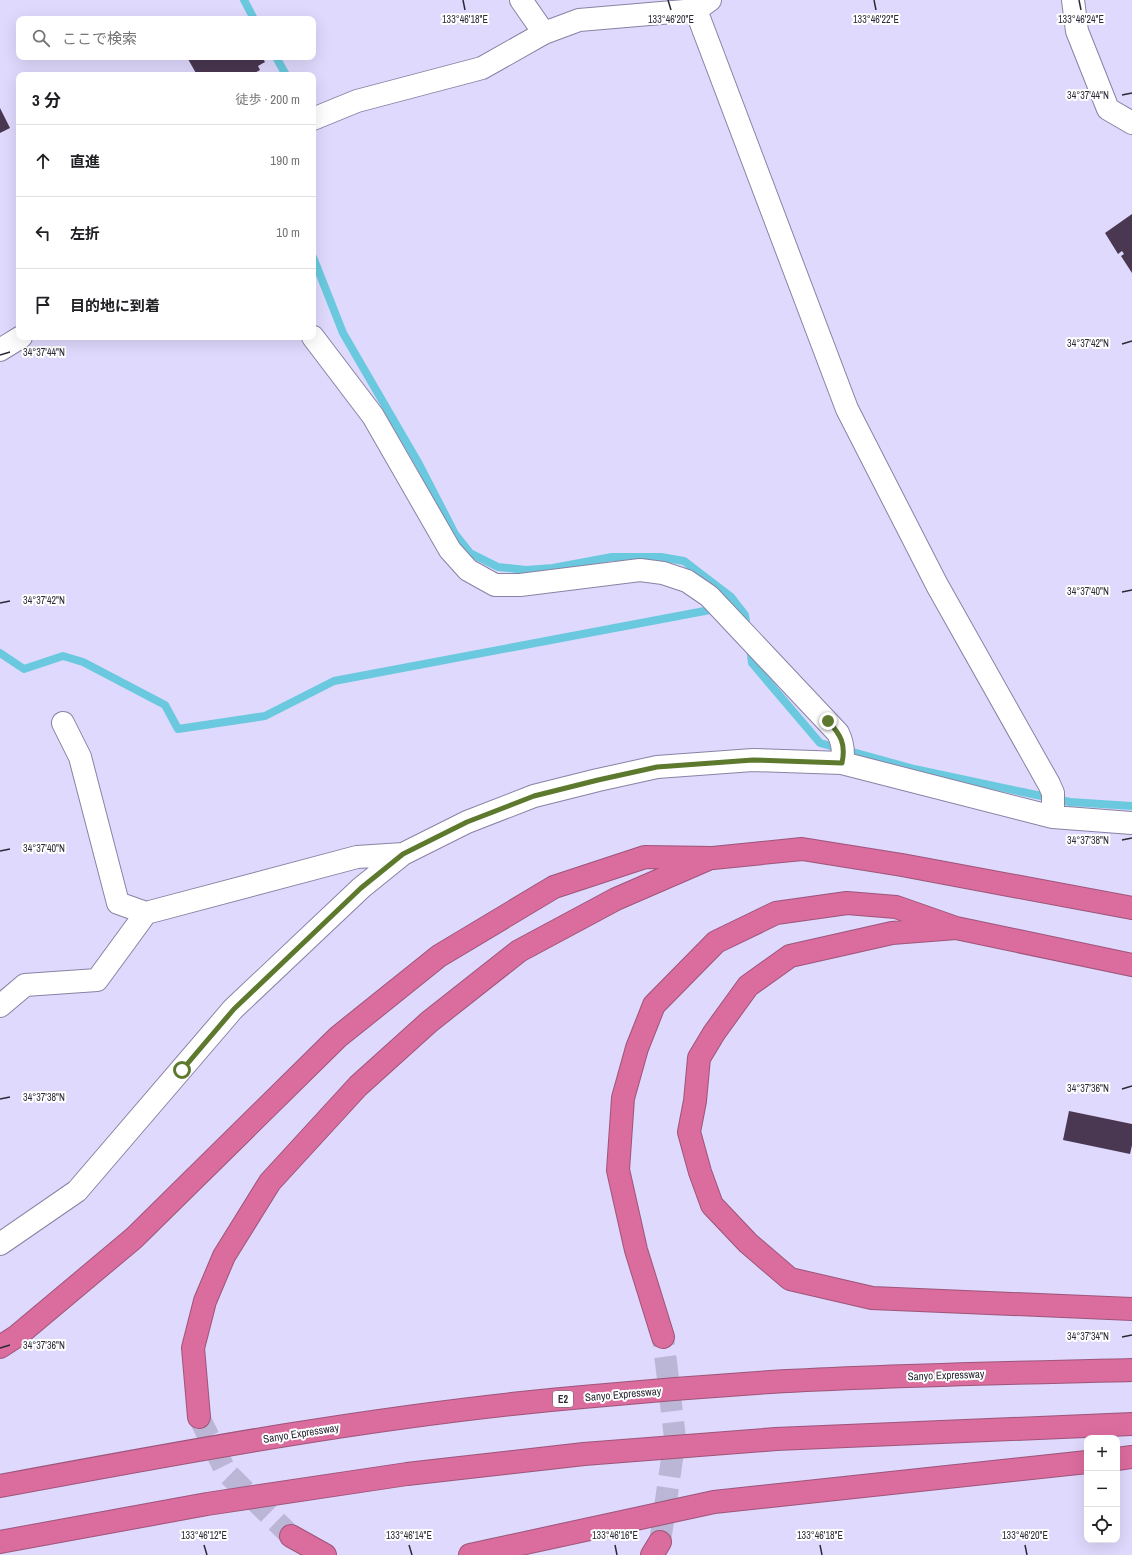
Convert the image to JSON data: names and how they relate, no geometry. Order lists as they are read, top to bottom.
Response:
{
  "streets": {
    "highway": ["Sanyo Expressway", "E2"]
  },
  "page": {
    "search": "ここで検索",
    "heading": ["3 分", "徒歩 · 200 m"],
    "list": [
      ["直進", "190 m"],
      ["左折", "10 m"],
      "目的地に到着"
    ],
    "map_buttons": ["+", "−"]
  },
  "coordinates": [
    "133°46'18\"E",
    "133°46'20\"E",
    "133°46'22\"E",
    "133°46'24\"E",
    "34°37'44\"N",
    "34°37'42\"N",
    "34°37'40\"N",
    "34°37'38\"N",
    "34°37'36\"N",
    "34°37'34\"N",
    "133°46'12\"E",
    "133°46'14\"E",
    "133°46'16\"E"
  ]
}
